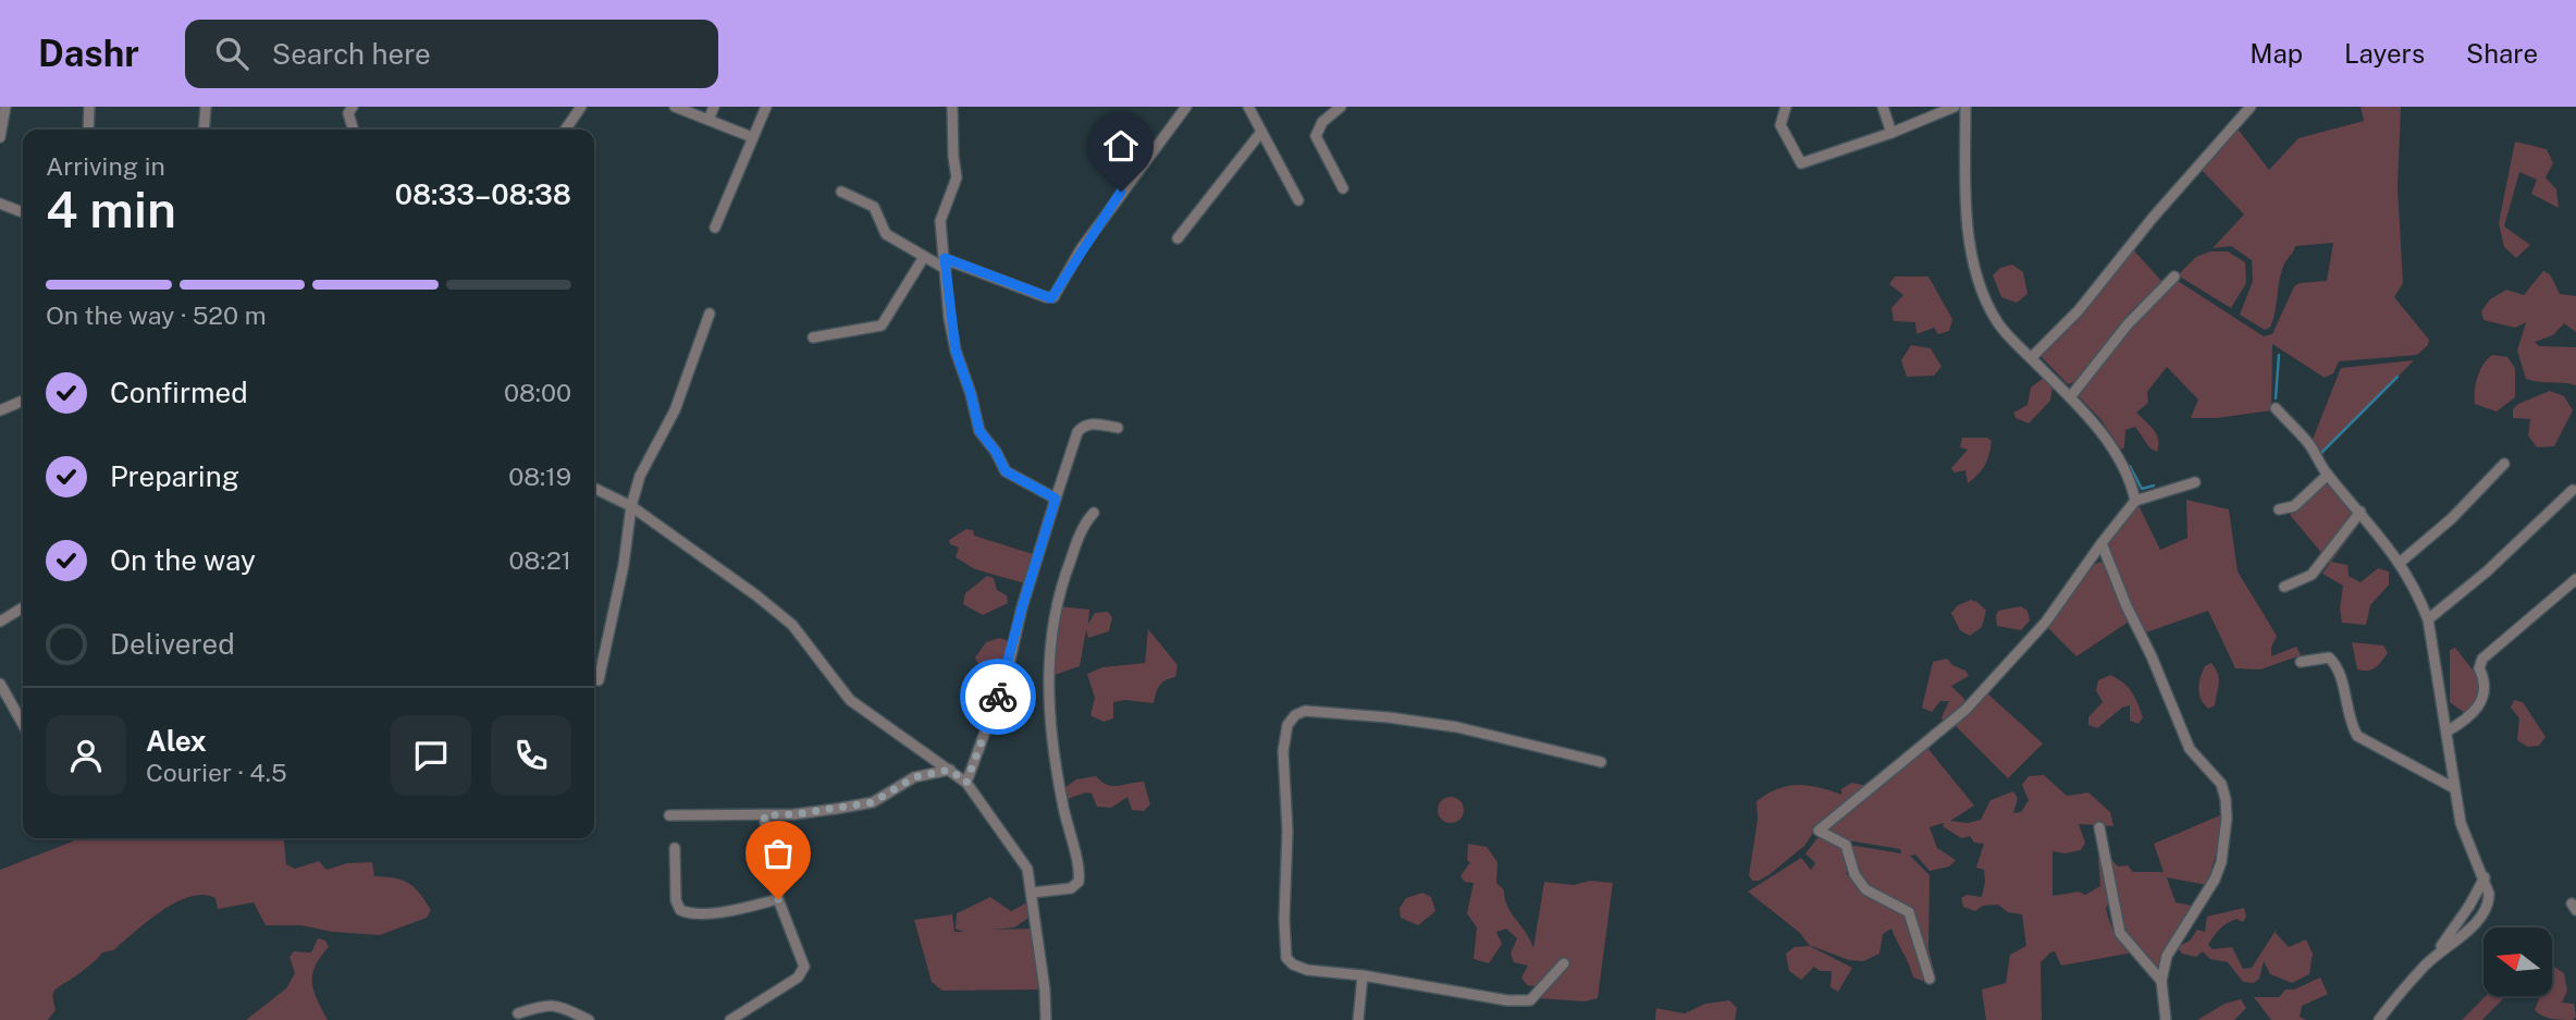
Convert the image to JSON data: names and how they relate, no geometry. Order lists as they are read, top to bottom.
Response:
{
  "north": "left",
  "page": {
    "header": "Dashr",
    "search": "Search here",
    "nav": ["Map", "Layers", "Share"],
    "heading": ["4 min", "Arriving in", "08:33–08:38"],
    "panel": ["Alex", "Courier · 4.5"],
    "bar": "On the way · 520 m",
    "list": [
      ["Confirmed", "08:00"],
      ["Preparing", "08:19"],
      ["On the way", "08:21"],
      "Delivered"
    ]
  }
}
